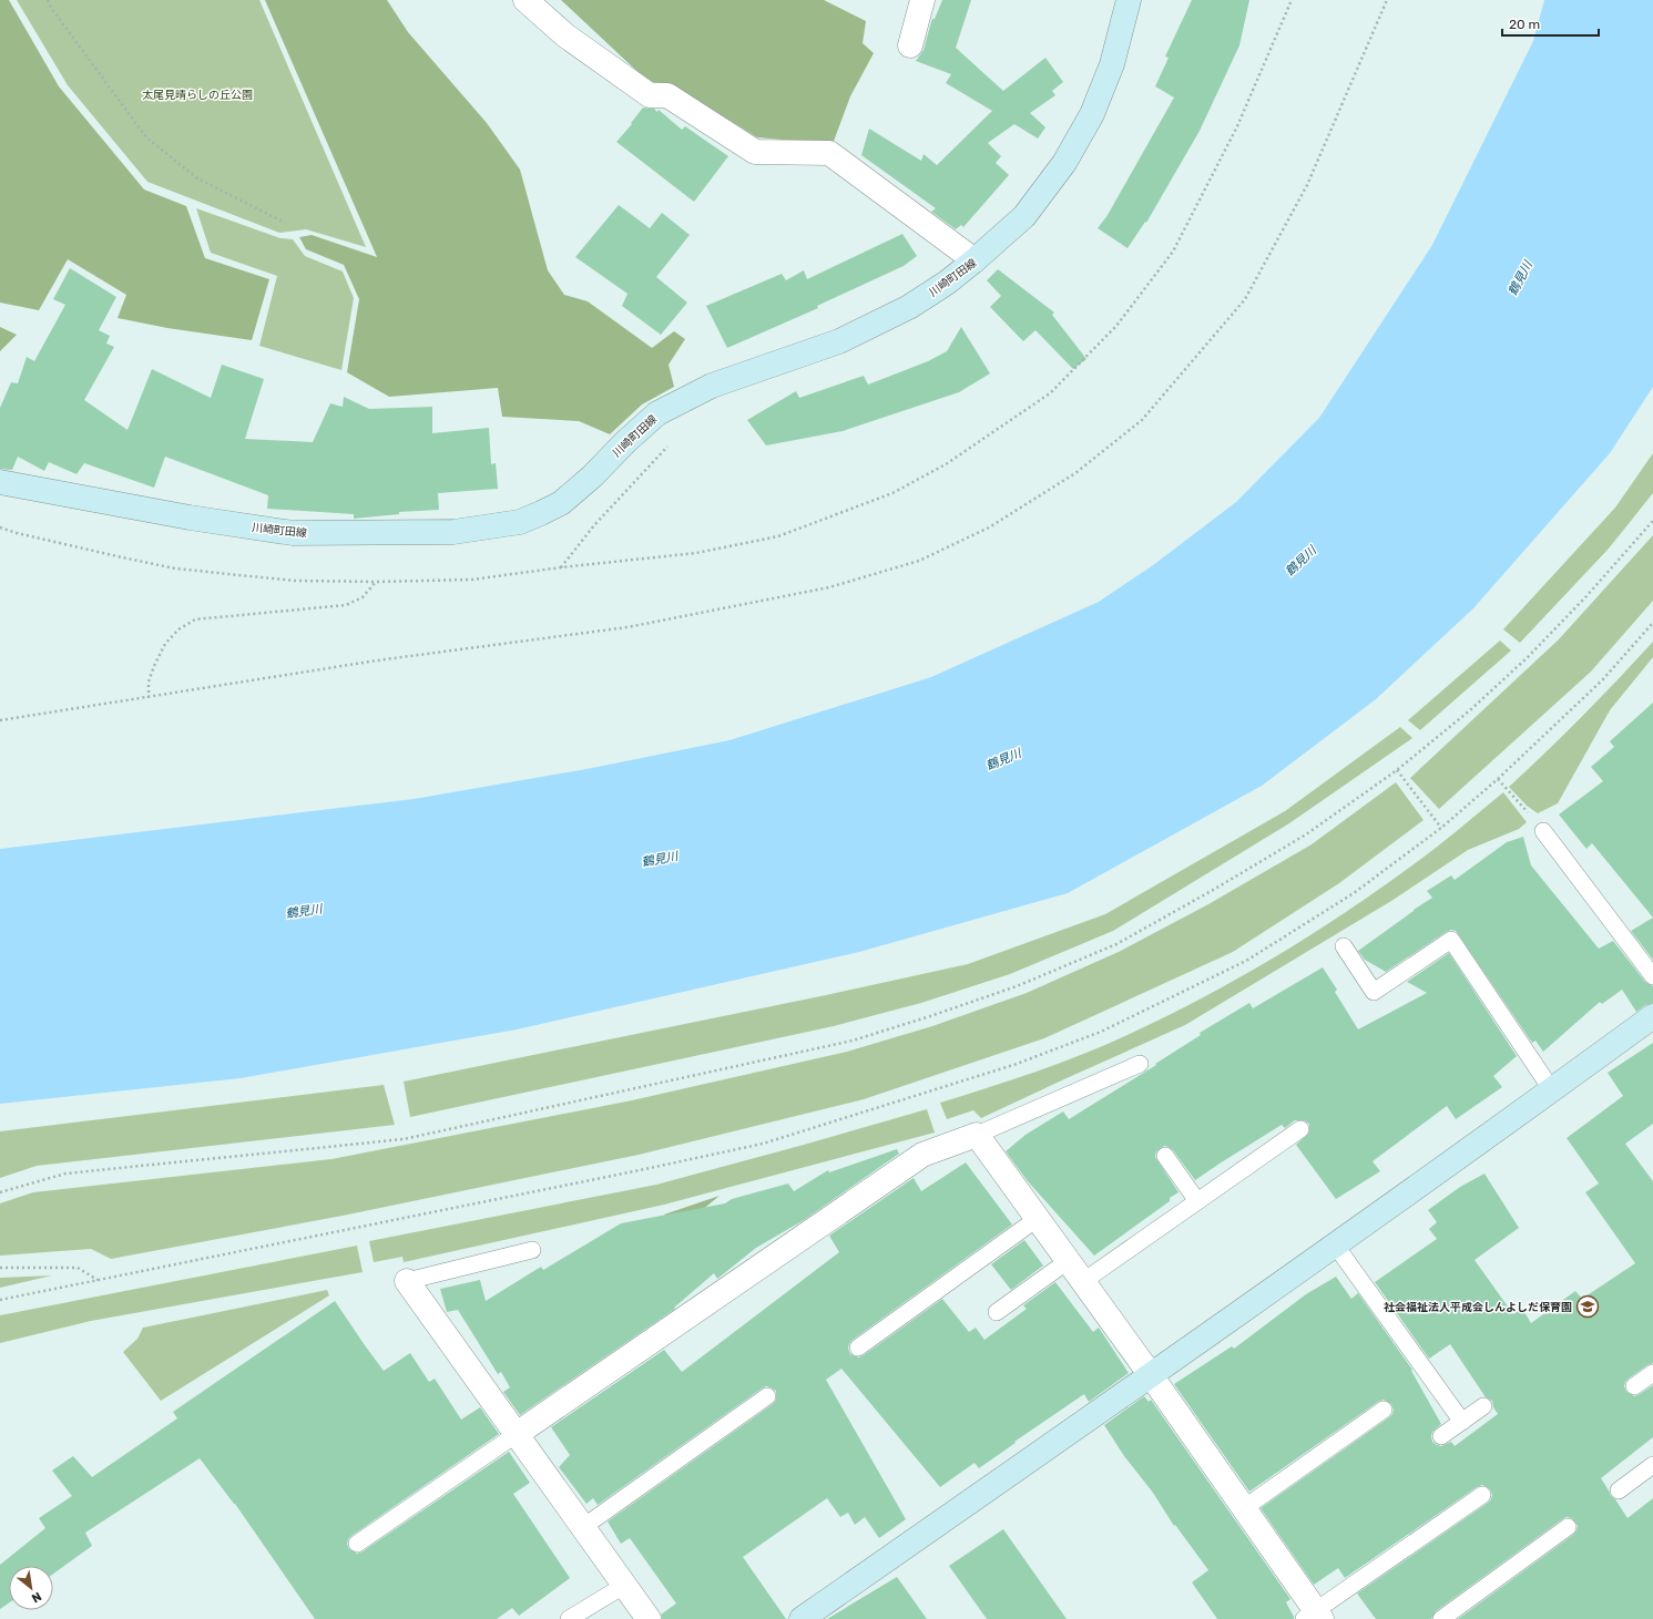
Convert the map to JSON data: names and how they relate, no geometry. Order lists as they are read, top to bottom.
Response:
{
  "streets": {
    "main road": ["川崎町田線"]
  },
  "water": ["鶴見川"],
  "parks": ["太尾見晴らしの丘公園"],
  "places": {
    "school or university": ["社会福祉法人平成会しんよしだ保育園"]
  },
  "scale_bar": "20 m",
  "north": "bottom right"
}
